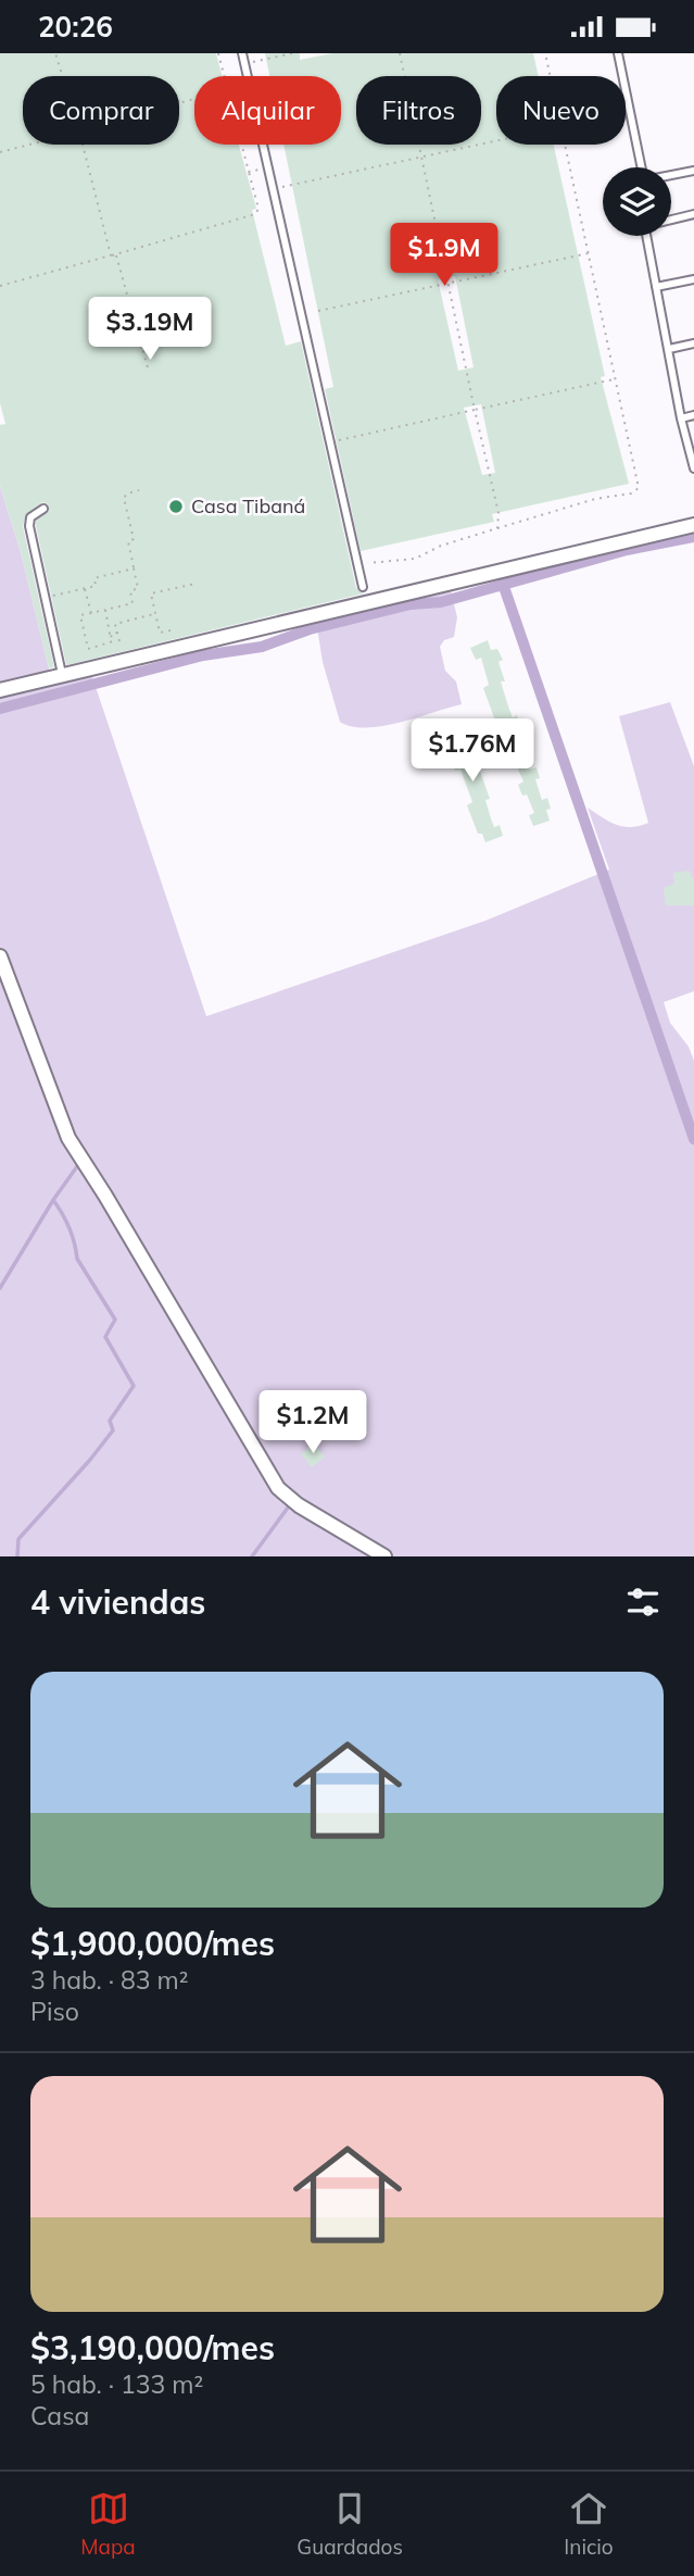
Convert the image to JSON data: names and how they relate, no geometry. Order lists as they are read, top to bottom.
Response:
{
  "places": ["Casa Tibaná"],
  "page": {
    "status": "20:26",
    "chip": [
      "Comprar",
      "Alquilar",
      "Filtros",
      "Nuevo"
    ],
    "price": [
      "$1.9M",
      "$3.19M",
      "$1.76M",
      "$1.2M"
    ],
    "heading": "4 viviendas",
    "list": [
      {
        "name": "$1,900,000/mes",
        "note": "3 hab. · 83 m² · Piso"
      },
      {
        "name": "$3,190,000/mes",
        "note": "5 hab. · 133 m² · Casa"
      }
    ],
    "tabs": ["Mapa", "Guardados", "Inicio"]
  }
}
